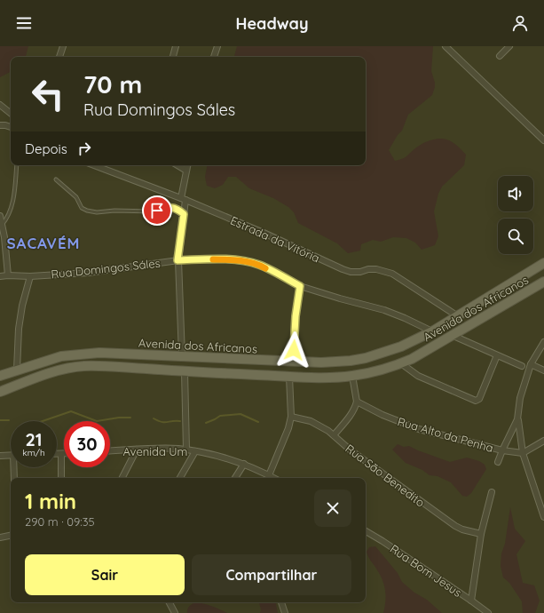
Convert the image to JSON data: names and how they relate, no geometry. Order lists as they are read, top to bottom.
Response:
{
  "streets": {
    "main road": ["Avenida dos Africanos"],
    "street": [
      "Estrada da Vitória",
      "Rua Domingos Sáles",
      "Rua Alto da Penha",
      "Avenida Um",
      "Rua São Benedito",
      "Rua Bom Jesus"
    ]
  },
  "crossings": [
    ["Estrada da Vitória", "Avenida dos Africanos"],
    ["Rua Domingos Sáles", "Avenida dos Africanos"]
  ],
  "districts": ["SACAVÉM"],
  "page": {
    "header": "Headway",
    "turn": ["70 m", "Rua Domingos Sáles"],
    "then": "Depois",
    "speed": "21 km/h",
    "limit": "30",
    "heading": ["1 min", "290 m · 09:35"],
    "buttons": ["Sair", "Compartilhar"]
  }
}
